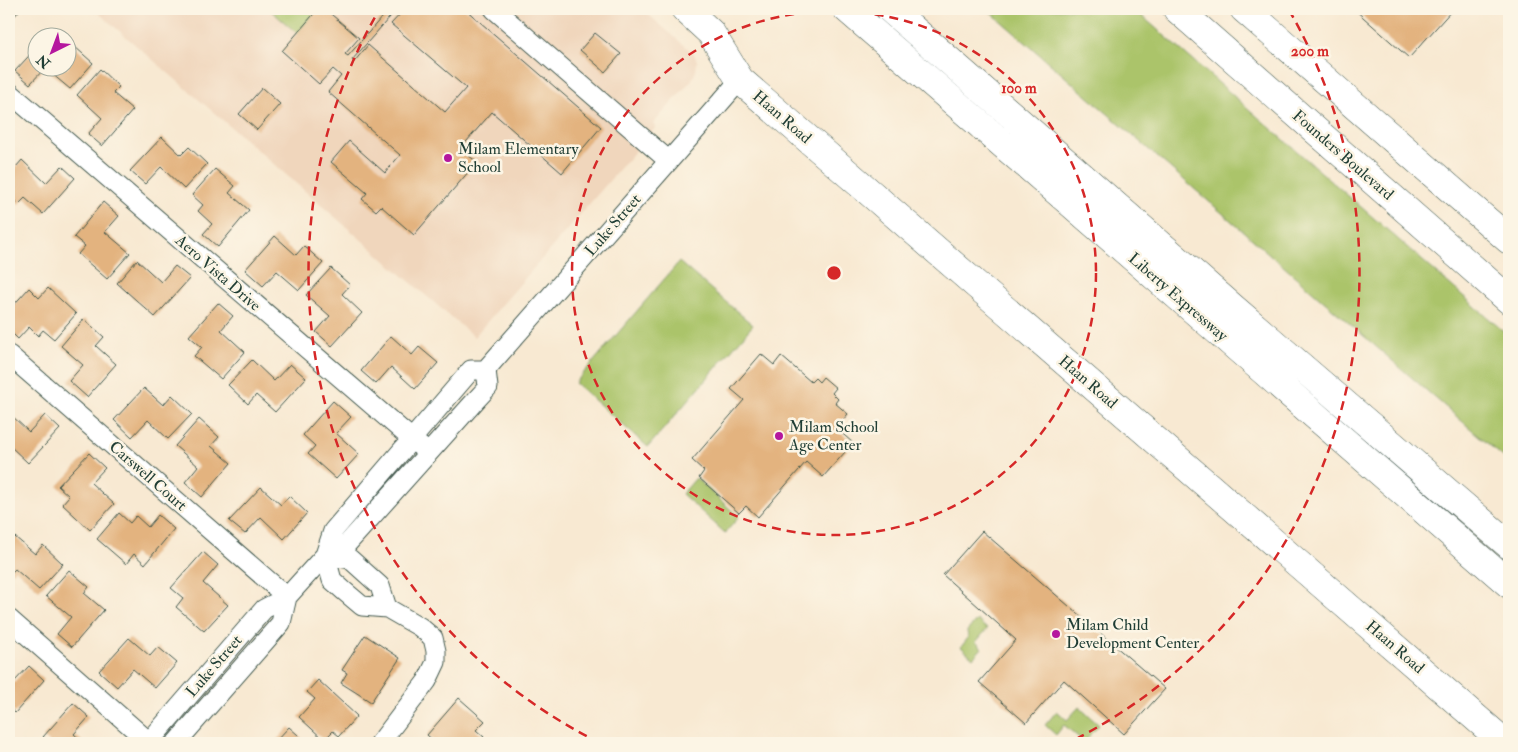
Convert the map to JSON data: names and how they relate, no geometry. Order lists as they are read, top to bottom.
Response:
{
  "streets": {
    "main road": ["Haan Road", "Founders Boulevard", "Liberty Expressway"],
    "street": ["Luke Street", "Aero Vista Drive", "Carswell Court"]
  },
  "crossings": [
    ["Haan Road", "Luke Street"],
    ["Luke Street", "Aero Vista Drive"],
    ["Luke Street", "Carswell Court"]
  ],
  "places": ["Milam Elementary School", "Milam School Age Center", "Milam Child Development Center"],
  "north": "bottom left",
  "rings": ["200 m", "100 m"]
}
